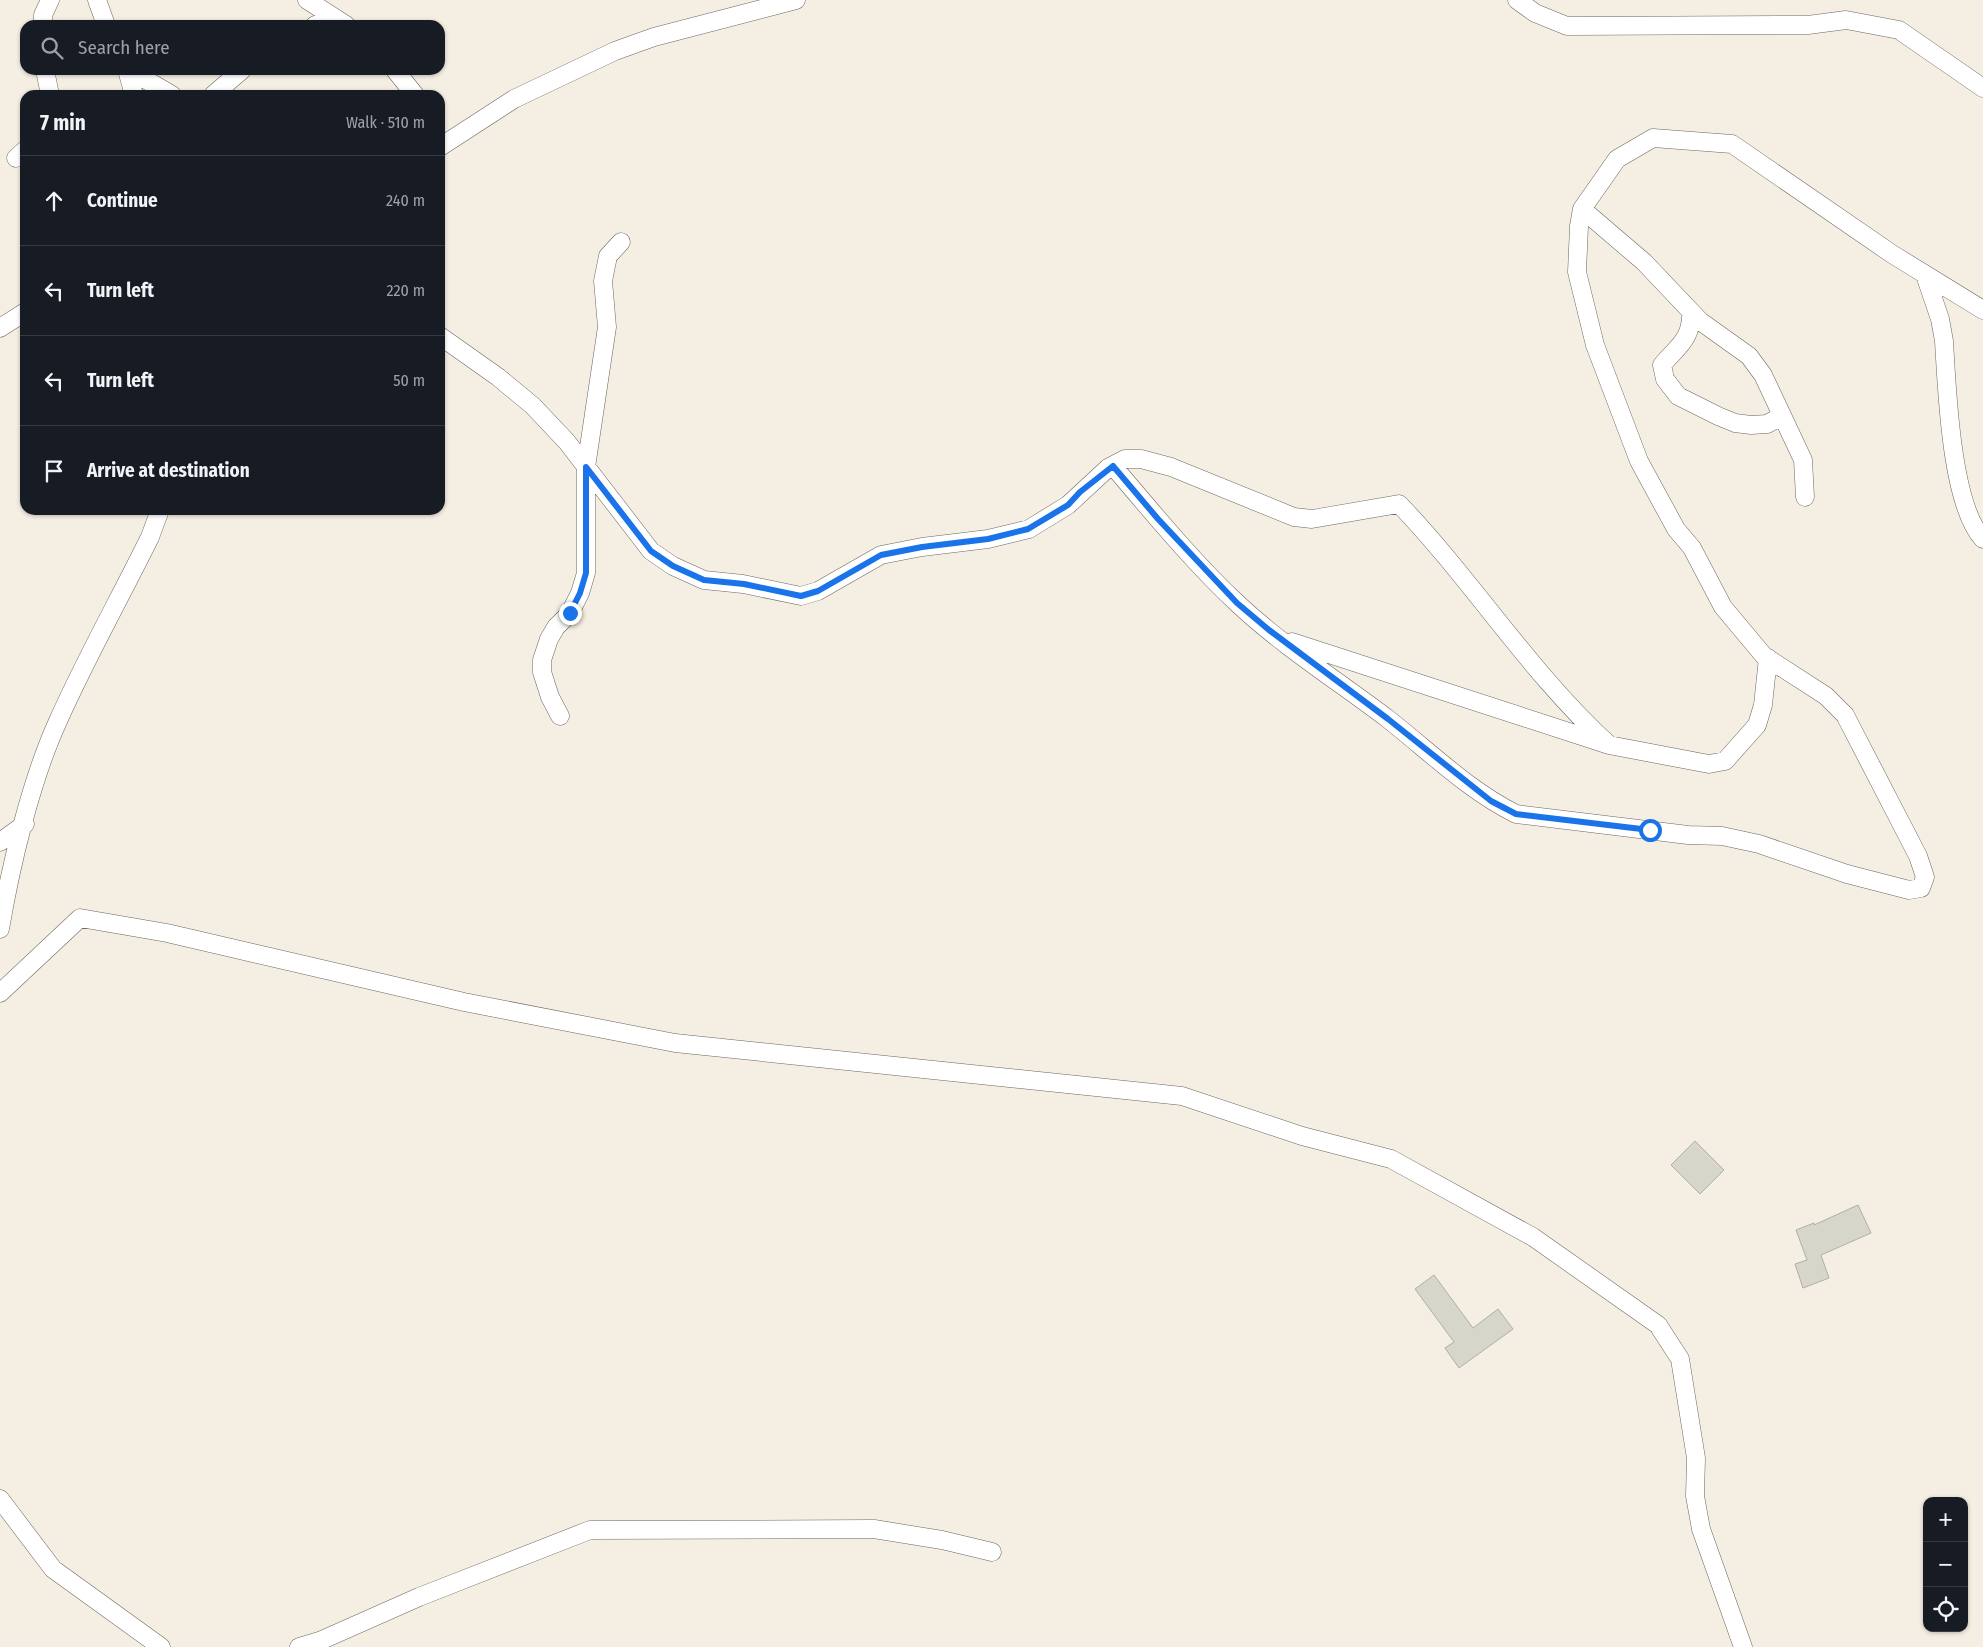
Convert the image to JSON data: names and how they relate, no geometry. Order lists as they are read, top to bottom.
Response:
{
  "page": {
    "search": "Search here",
    "heading": ["7 min", "Walk · 510 m"],
    "list": [
      ["Continue", "240 m"],
      ["Turn left", "220 m"],
      ["Turn left", "50 m"],
      "Arrive at destination"
    ],
    "map_buttons": ["+", "−"]
  }
}
